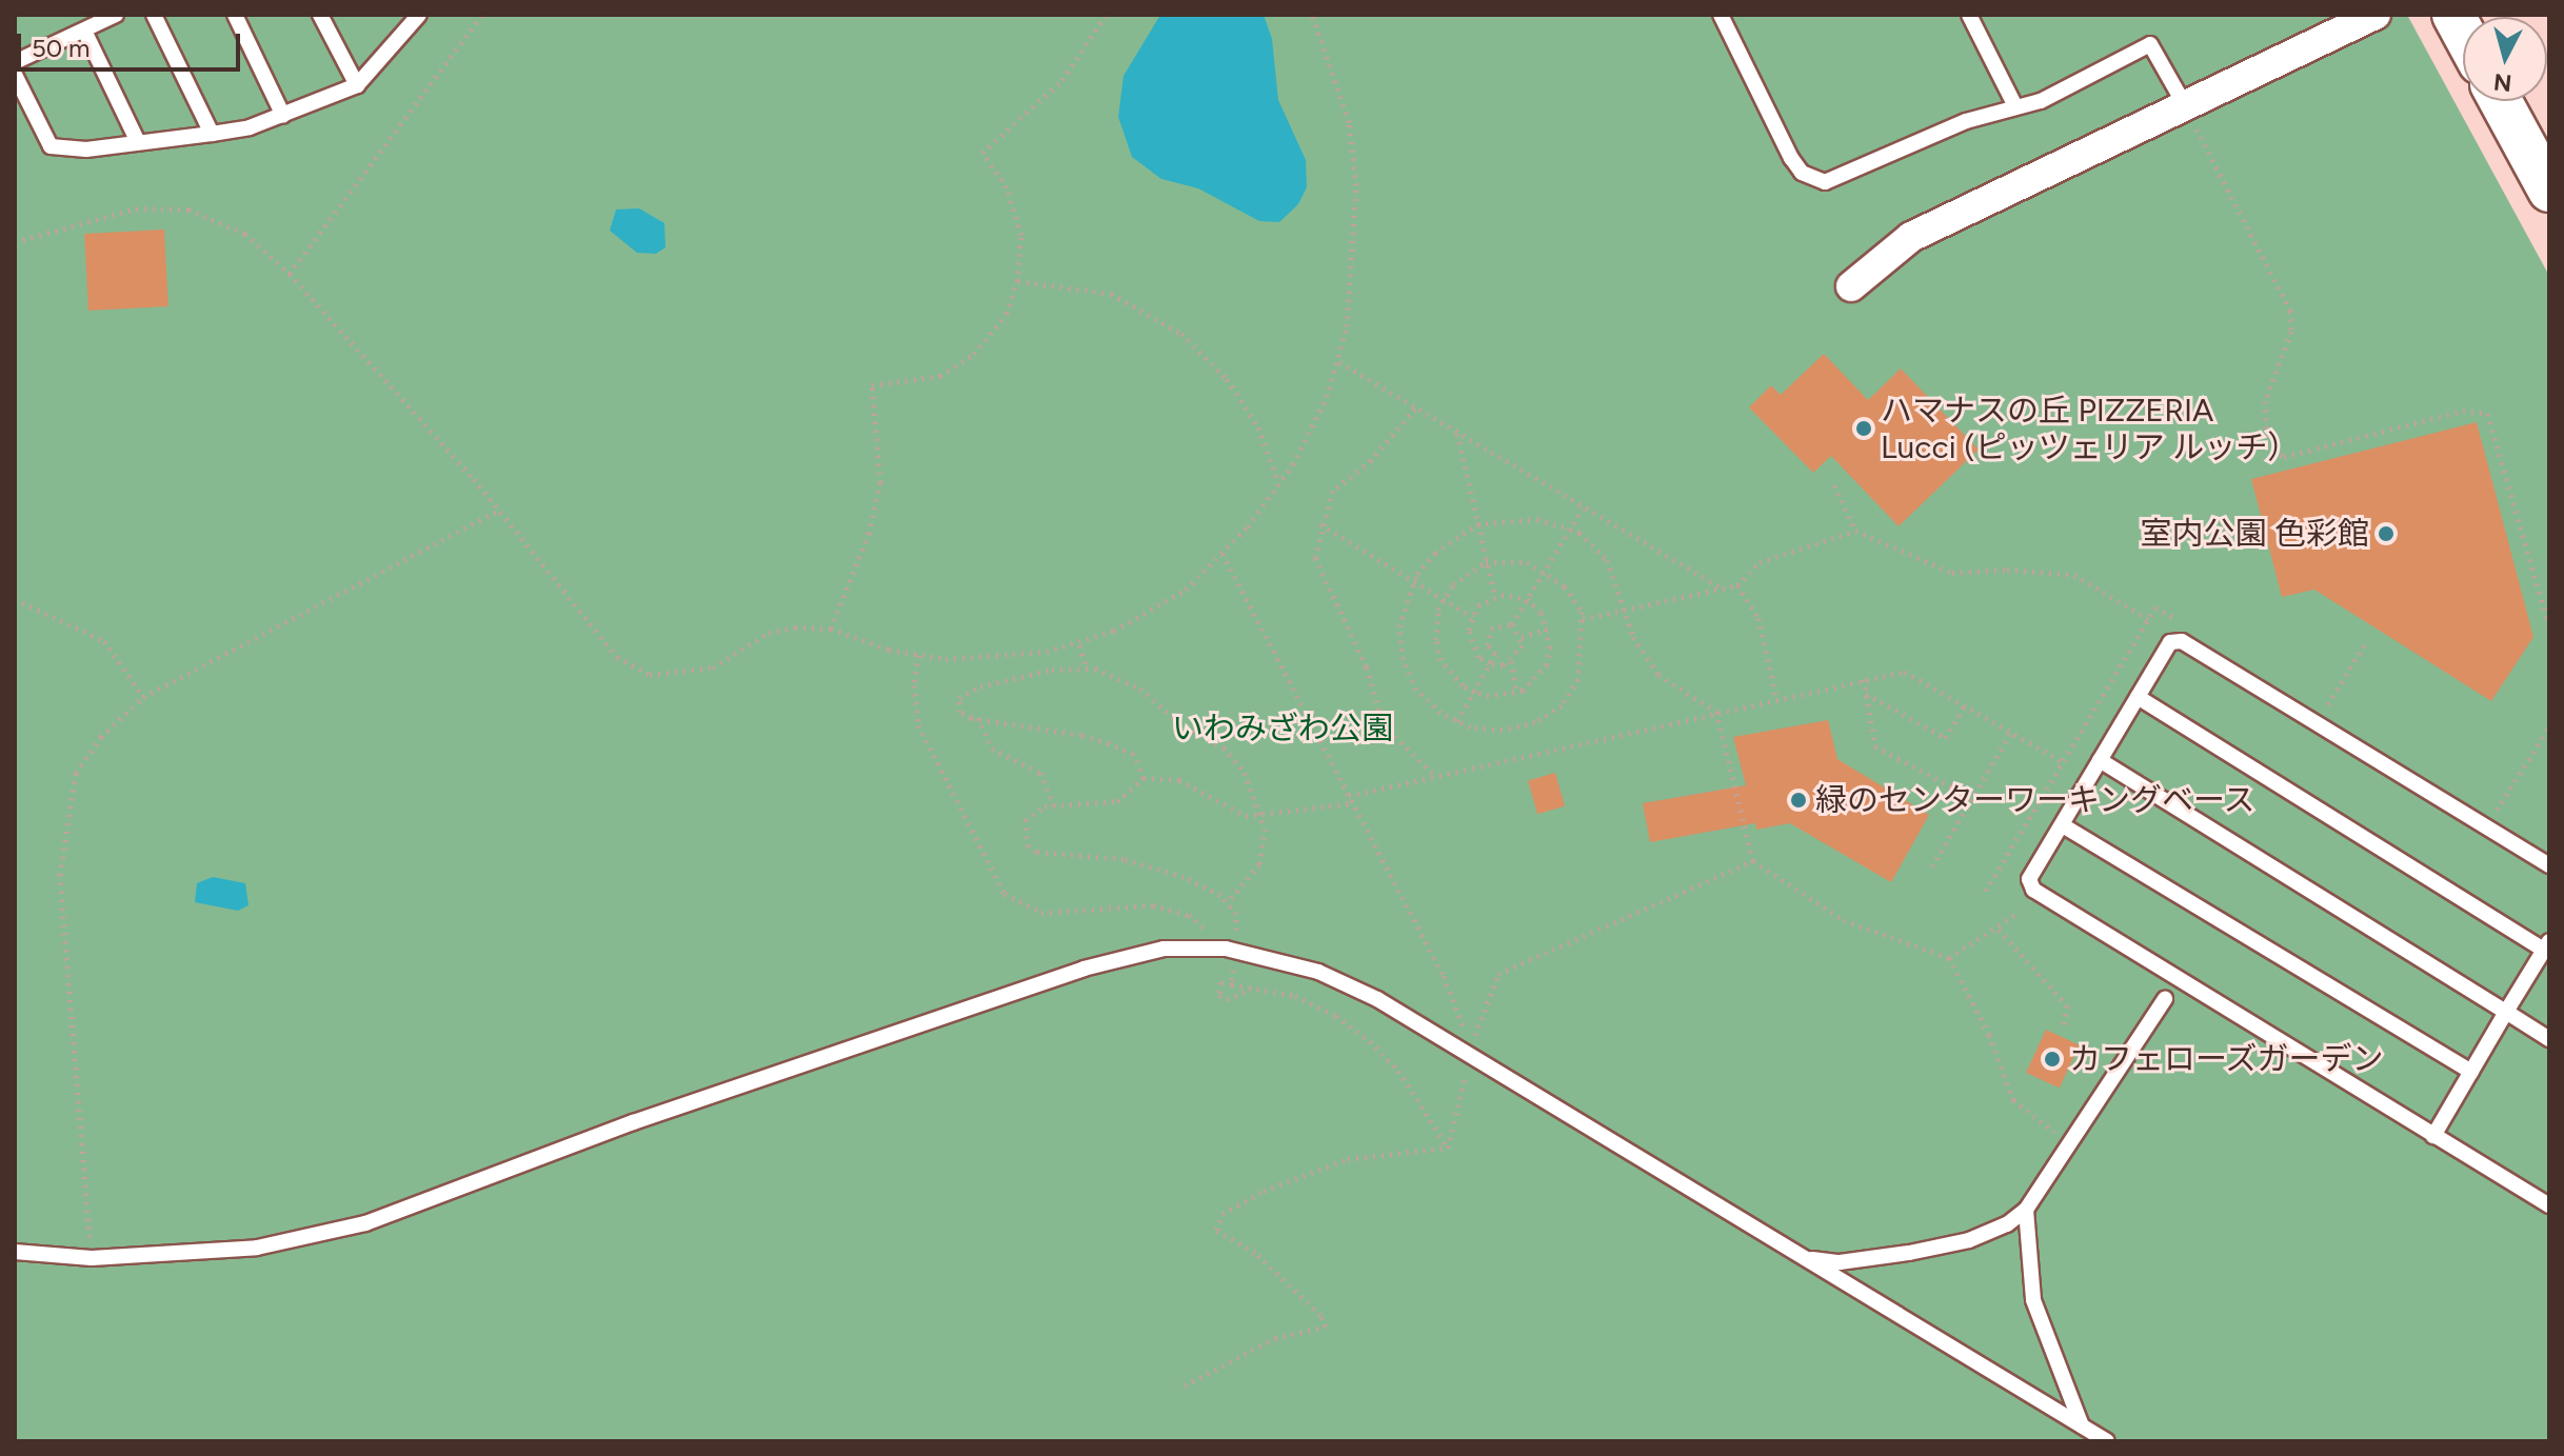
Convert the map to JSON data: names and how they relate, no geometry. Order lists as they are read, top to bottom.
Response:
{
  "parks": ["いわみざわ公園"],
  "places": [
    "ハマナスの丘 PIZZERIA Lucci (ピッツェリア ルッチ）",
    "室内公園 色彩館",
    "緑のセンターワーキングベース",
    "カフェローズガーデン"
  ],
  "scale_bar": "50 m",
  "north": "bottom"
}
